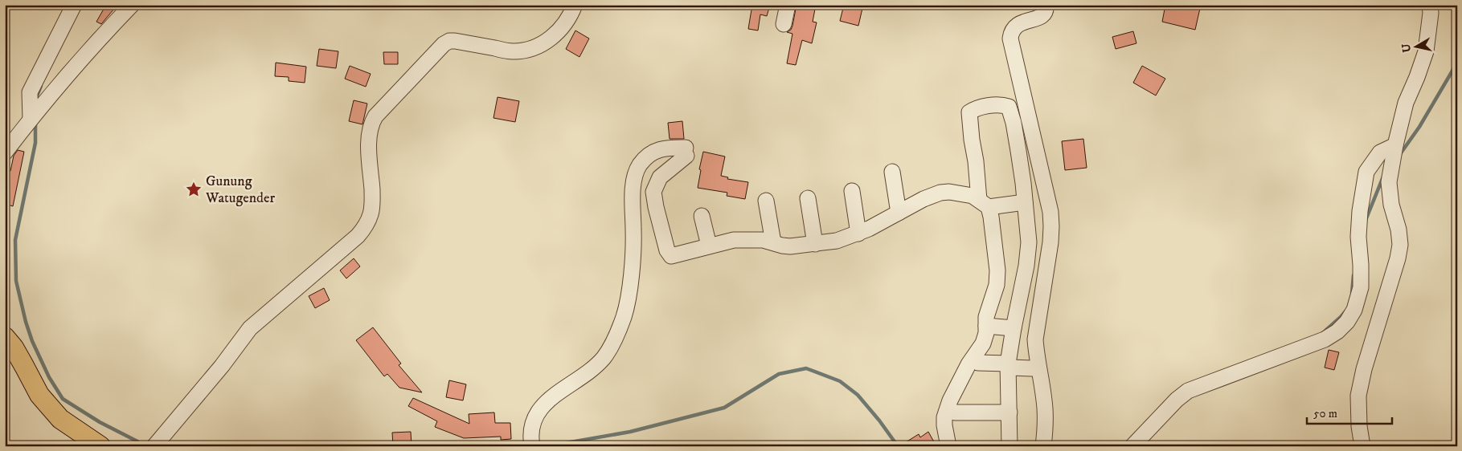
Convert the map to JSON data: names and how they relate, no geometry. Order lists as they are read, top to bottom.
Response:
{
  "places": {
    "place": ["Gunung Watugender"]
  },
  "scale_bar": "50 m",
  "north": "left"
}
